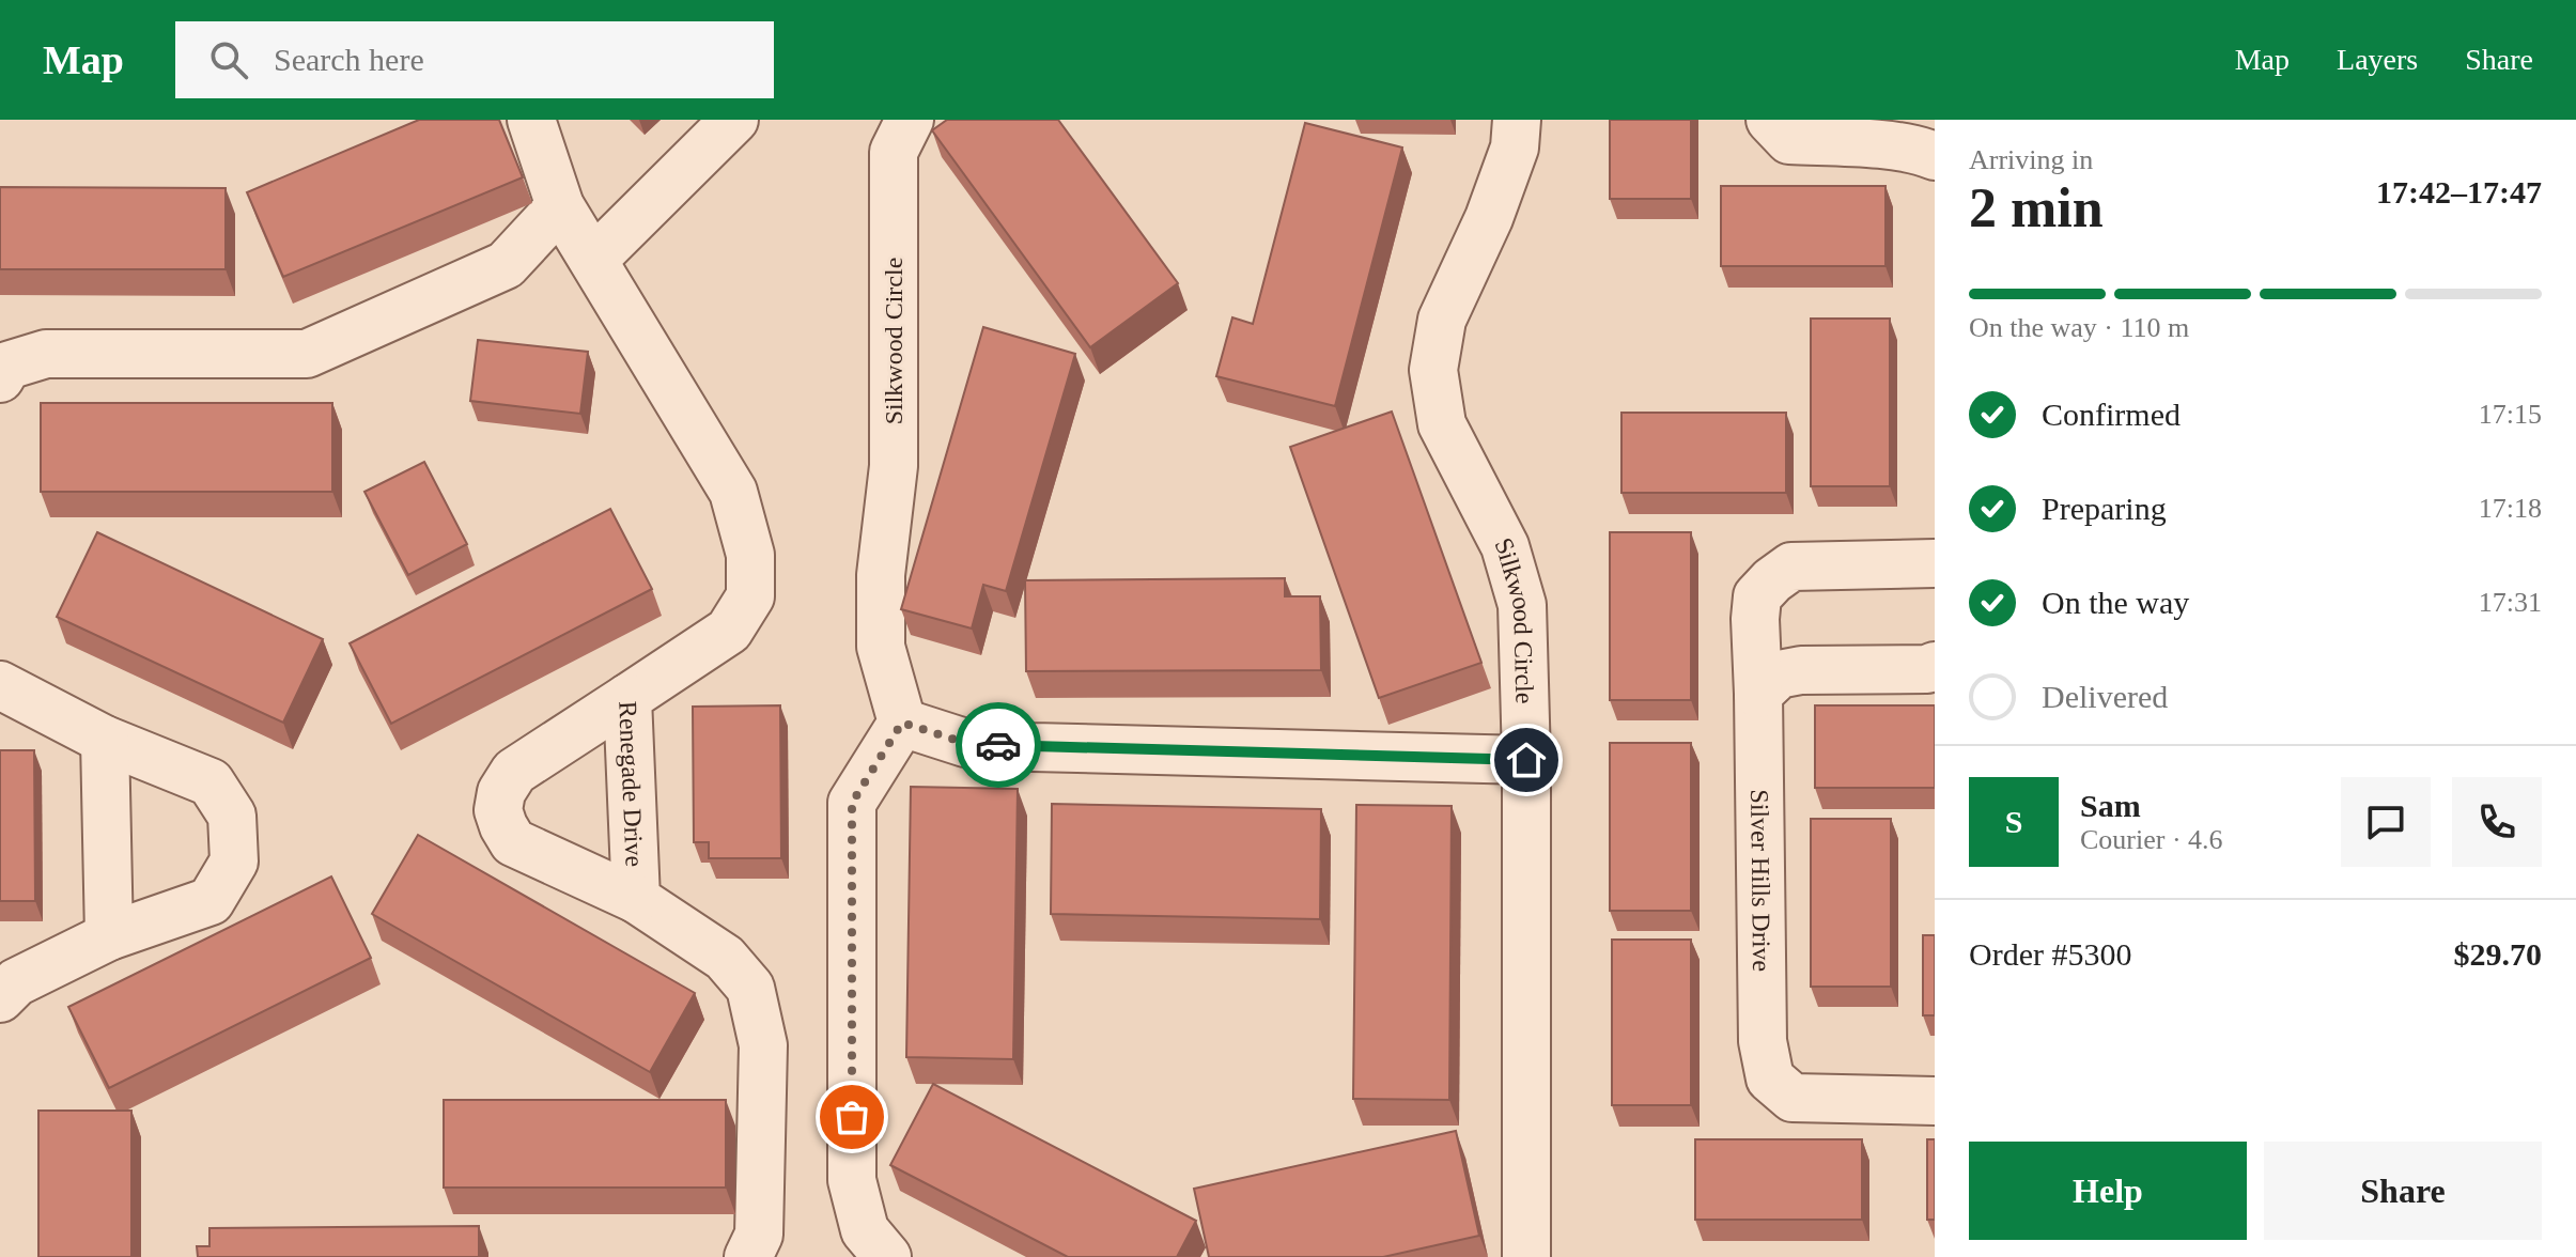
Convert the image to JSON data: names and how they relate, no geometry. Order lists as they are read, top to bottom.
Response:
{
  "streets": {
    "street": ["Silkwood Circle", "Renegade Drive", "Silver Hills Drive"]
  },
  "page": {
    "header": "Map",
    "search": "Search here",
    "nav": ["Map", "Layers", "Share"],
    "heading": ["2 min", "Arriving in", "17:42–17:47"],
    "panel": [
      "Sam",
      "Courier · 4.6",
      "Order #5300",
      "$29.70"
    ],
    "bar": "On the way · 110 m",
    "list": [
      ["Confirmed", "17:15"],
      ["Preparing", "17:18"],
      ["On the way", "17:31"],
      "Delivered"
    ],
    "round": "S",
    "buttons": ["Help", "Share"]
  }
}
